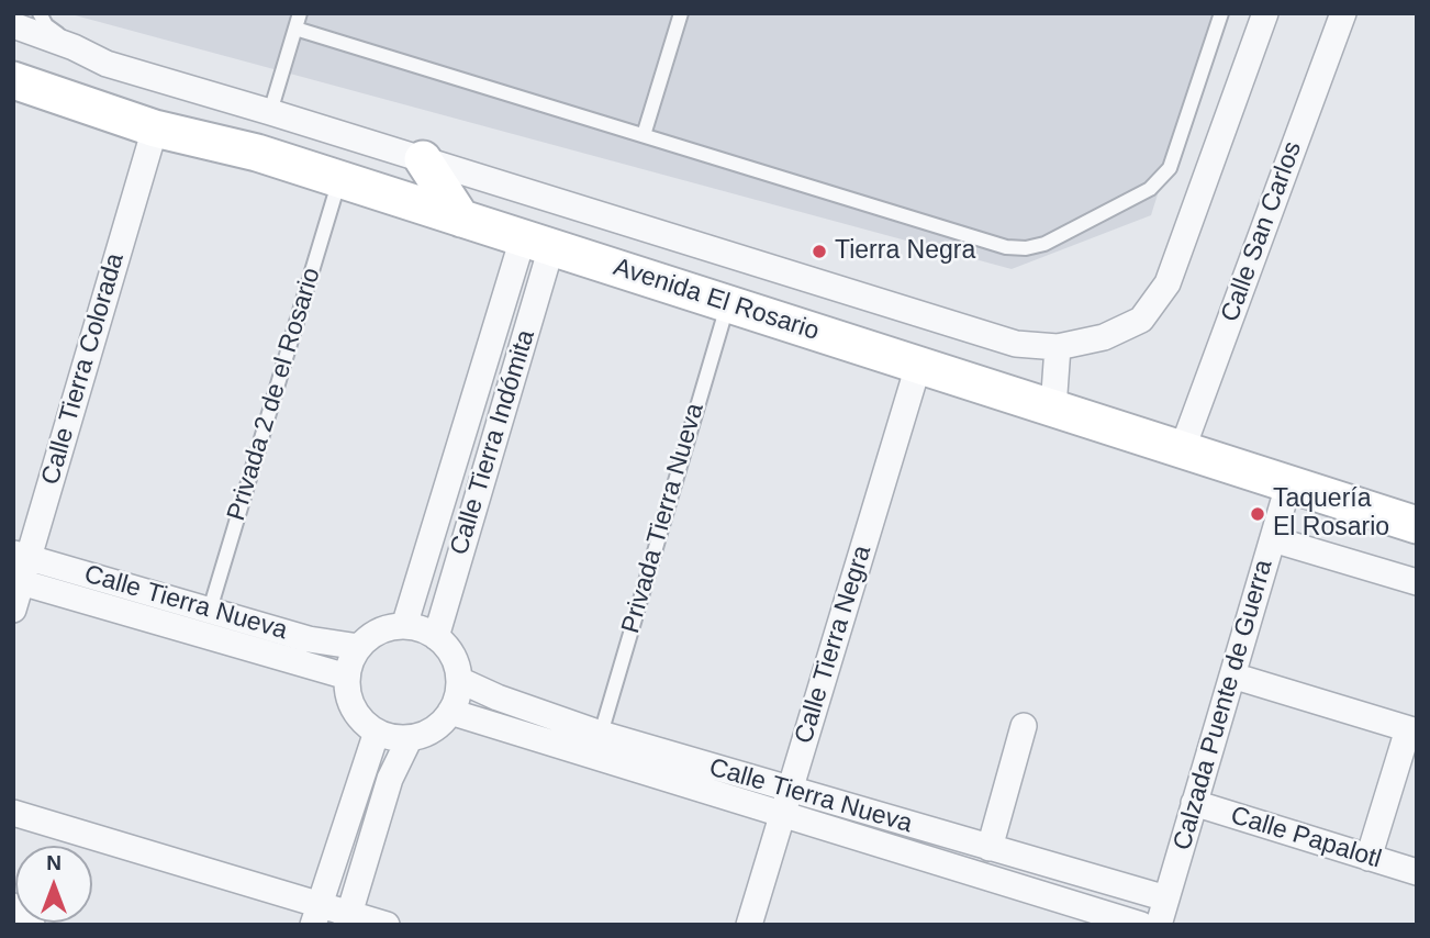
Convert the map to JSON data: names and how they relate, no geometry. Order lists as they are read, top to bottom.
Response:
{
  "streets": {
    "street": [
      "Calle San Carlos",
      "Avenida El Rosario",
      "Calle Tierra Colorada",
      "Calle Tierra Indómita",
      "Calle Tierra Nueva",
      "Calle Tierra Negra",
      "Calzada Puente de Guerra",
      "Calle Papalotl"
    ],
    "lane": ["Privada 2 de el Rosario", "Privada Tierra Nueva"]
  },
  "crossings": [
    ["Calle San Carlos", "Avenida El Rosario"],
    ["Avenida El Rosario", "Calle Tierra Colorada"],
    ["Avenida El Rosario", "Privada 2 de el Rosario"],
    ["Avenida El Rosario", "Calle Tierra Indómita"],
    ["Avenida El Rosario", "Privada Tierra Nueva"],
    ["Avenida El Rosario", "Calle Tierra Negra"],
    ["Avenida El Rosario", "Calzada Puente de Guerra"],
    ["Calle Tierra Colorada", "Calle Tierra Nueva"],
    ["Privada 2 de el Rosario", "Calle Tierra Nueva"],
    ["Calle Tierra Indómita", "Calle Tierra Nueva"],
    ["Privada Tierra Nueva", "Calle Tierra Nueva"],
    ["Calle Tierra Nueva", "Calle Tierra Negra"],
    ["Calle Tierra Nueva", "Calzada Puente de Guerra"],
    ["Calzada Puente de Guerra", "Calle Papalotl"]
  ],
  "places": ["Tierra Negra", "Taquería El Rosario"],
  "north": "top"
}
